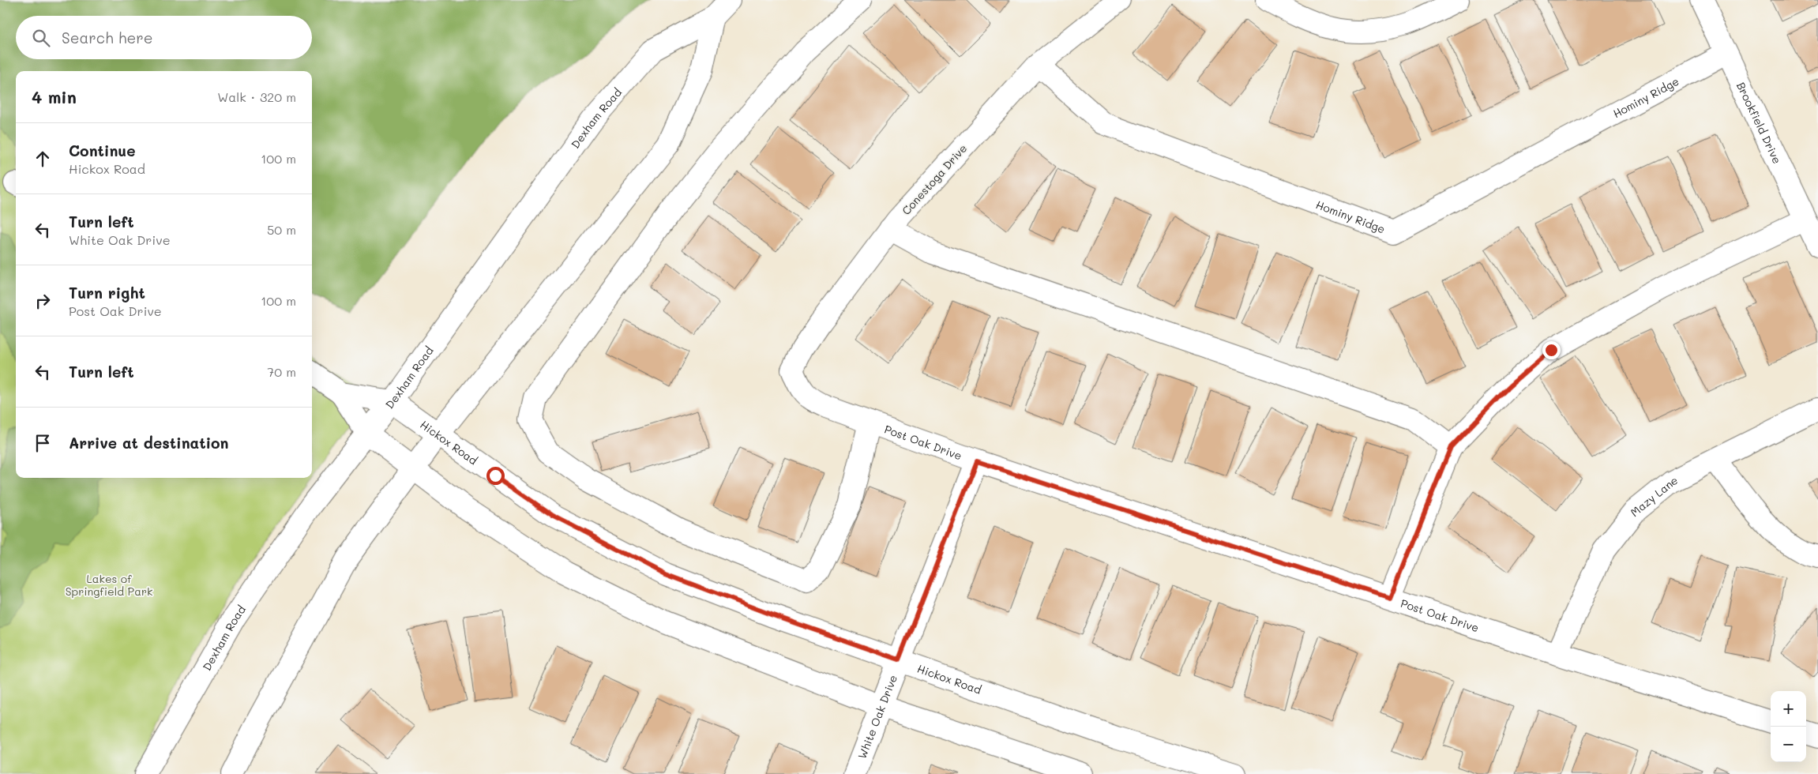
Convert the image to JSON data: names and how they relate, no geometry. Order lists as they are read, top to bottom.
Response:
{
  "streets": {
    "street": [
      "Hominy Ridge",
      "Dexham Road",
      "Brookfield Drive",
      "Conestoga Drive",
      "Hickox Road",
      "Post Oak Drive",
      "Mazy Lane",
      "White Oak Drive"
    ]
  },
  "crossings": [
    ["Hominy Ridge", "Brookfield Drive"],
    ["Hominy Ridge", "Conestoga Drive"],
    ["Dexham Road", "Hickox Road"],
    ["Conestoga Drive", "Post Oak Drive"],
    ["Hickox Road", "White Oak Drive"],
    ["Post Oak Drive", "Mazy Lane"],
    ["Post Oak Drive", "White Oak Drive"]
  ],
  "parks": ["Lakes of Springfield Park"],
  "page": {
    "search": "Search here",
    "heading": ["4 min", "Walk · 320 m"],
    "list": [
      ["Continue", "Hickox Road", "100 m"],
      ["Turn left", "White Oak Drive", "50 m"],
      ["Turn right", "Post Oak Drive", "100 m"],
      ["Turn left", "70 m"],
      "Arrive at destination"
    ],
    "map_buttons": ["+", "−"]
  }
}
